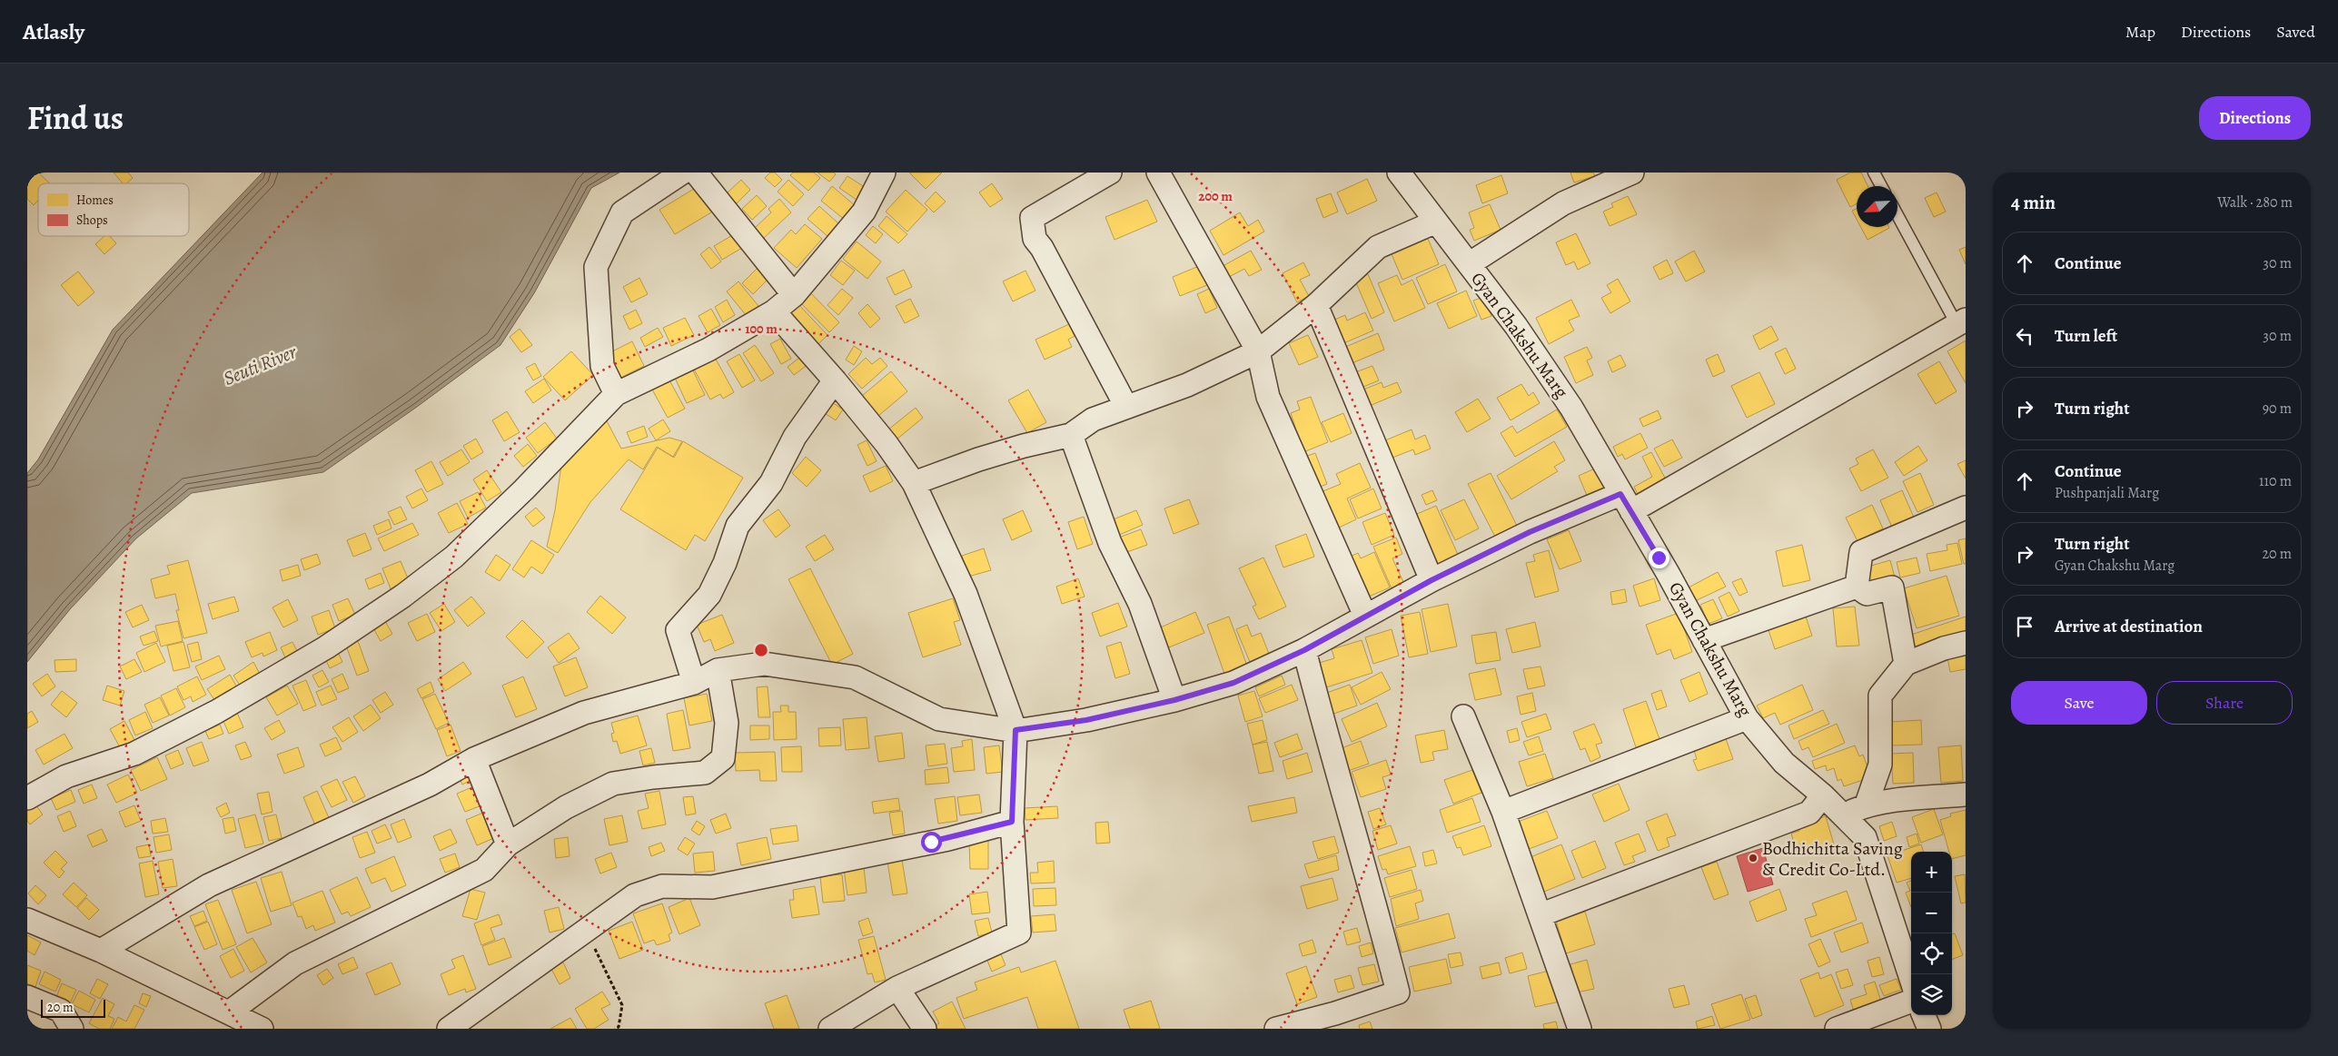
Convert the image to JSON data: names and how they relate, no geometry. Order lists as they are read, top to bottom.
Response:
{
  "streets": {
    "street": ["Gyan Chakshu Marg"]
  },
  "water": ["Seuti River"],
  "places": ["Bodhichitta Saving & Credit Co-Ltd."],
  "legend": ["Homes", "Shops"],
  "scale_bar": "20 m",
  "north": "bottom left",
  "page": {
    "header": "Atlasly",
    "nav": ["Map", "Directions", "Saved"],
    "title": "Find us",
    "buttons": [
      "Directions",
      ["Save", "Share"]
    ],
    "heading": ["4 min", "Walk · 280 m"],
    "list": [
      ["Continue", "30 m"],
      ["Turn left", "30 m"],
      ["Turn right", "90 m"],
      ["Continue", "Pushpanjali Marg", "110 m"],
      ["Turn right", "Gyan Chakshu Marg", "20 m"],
      "Arrive at destination"
    ],
    "map_buttons": ["+", "−"],
    "scale": "20 m"
  },
  "rings": ["200 m", "100 m"]
}
